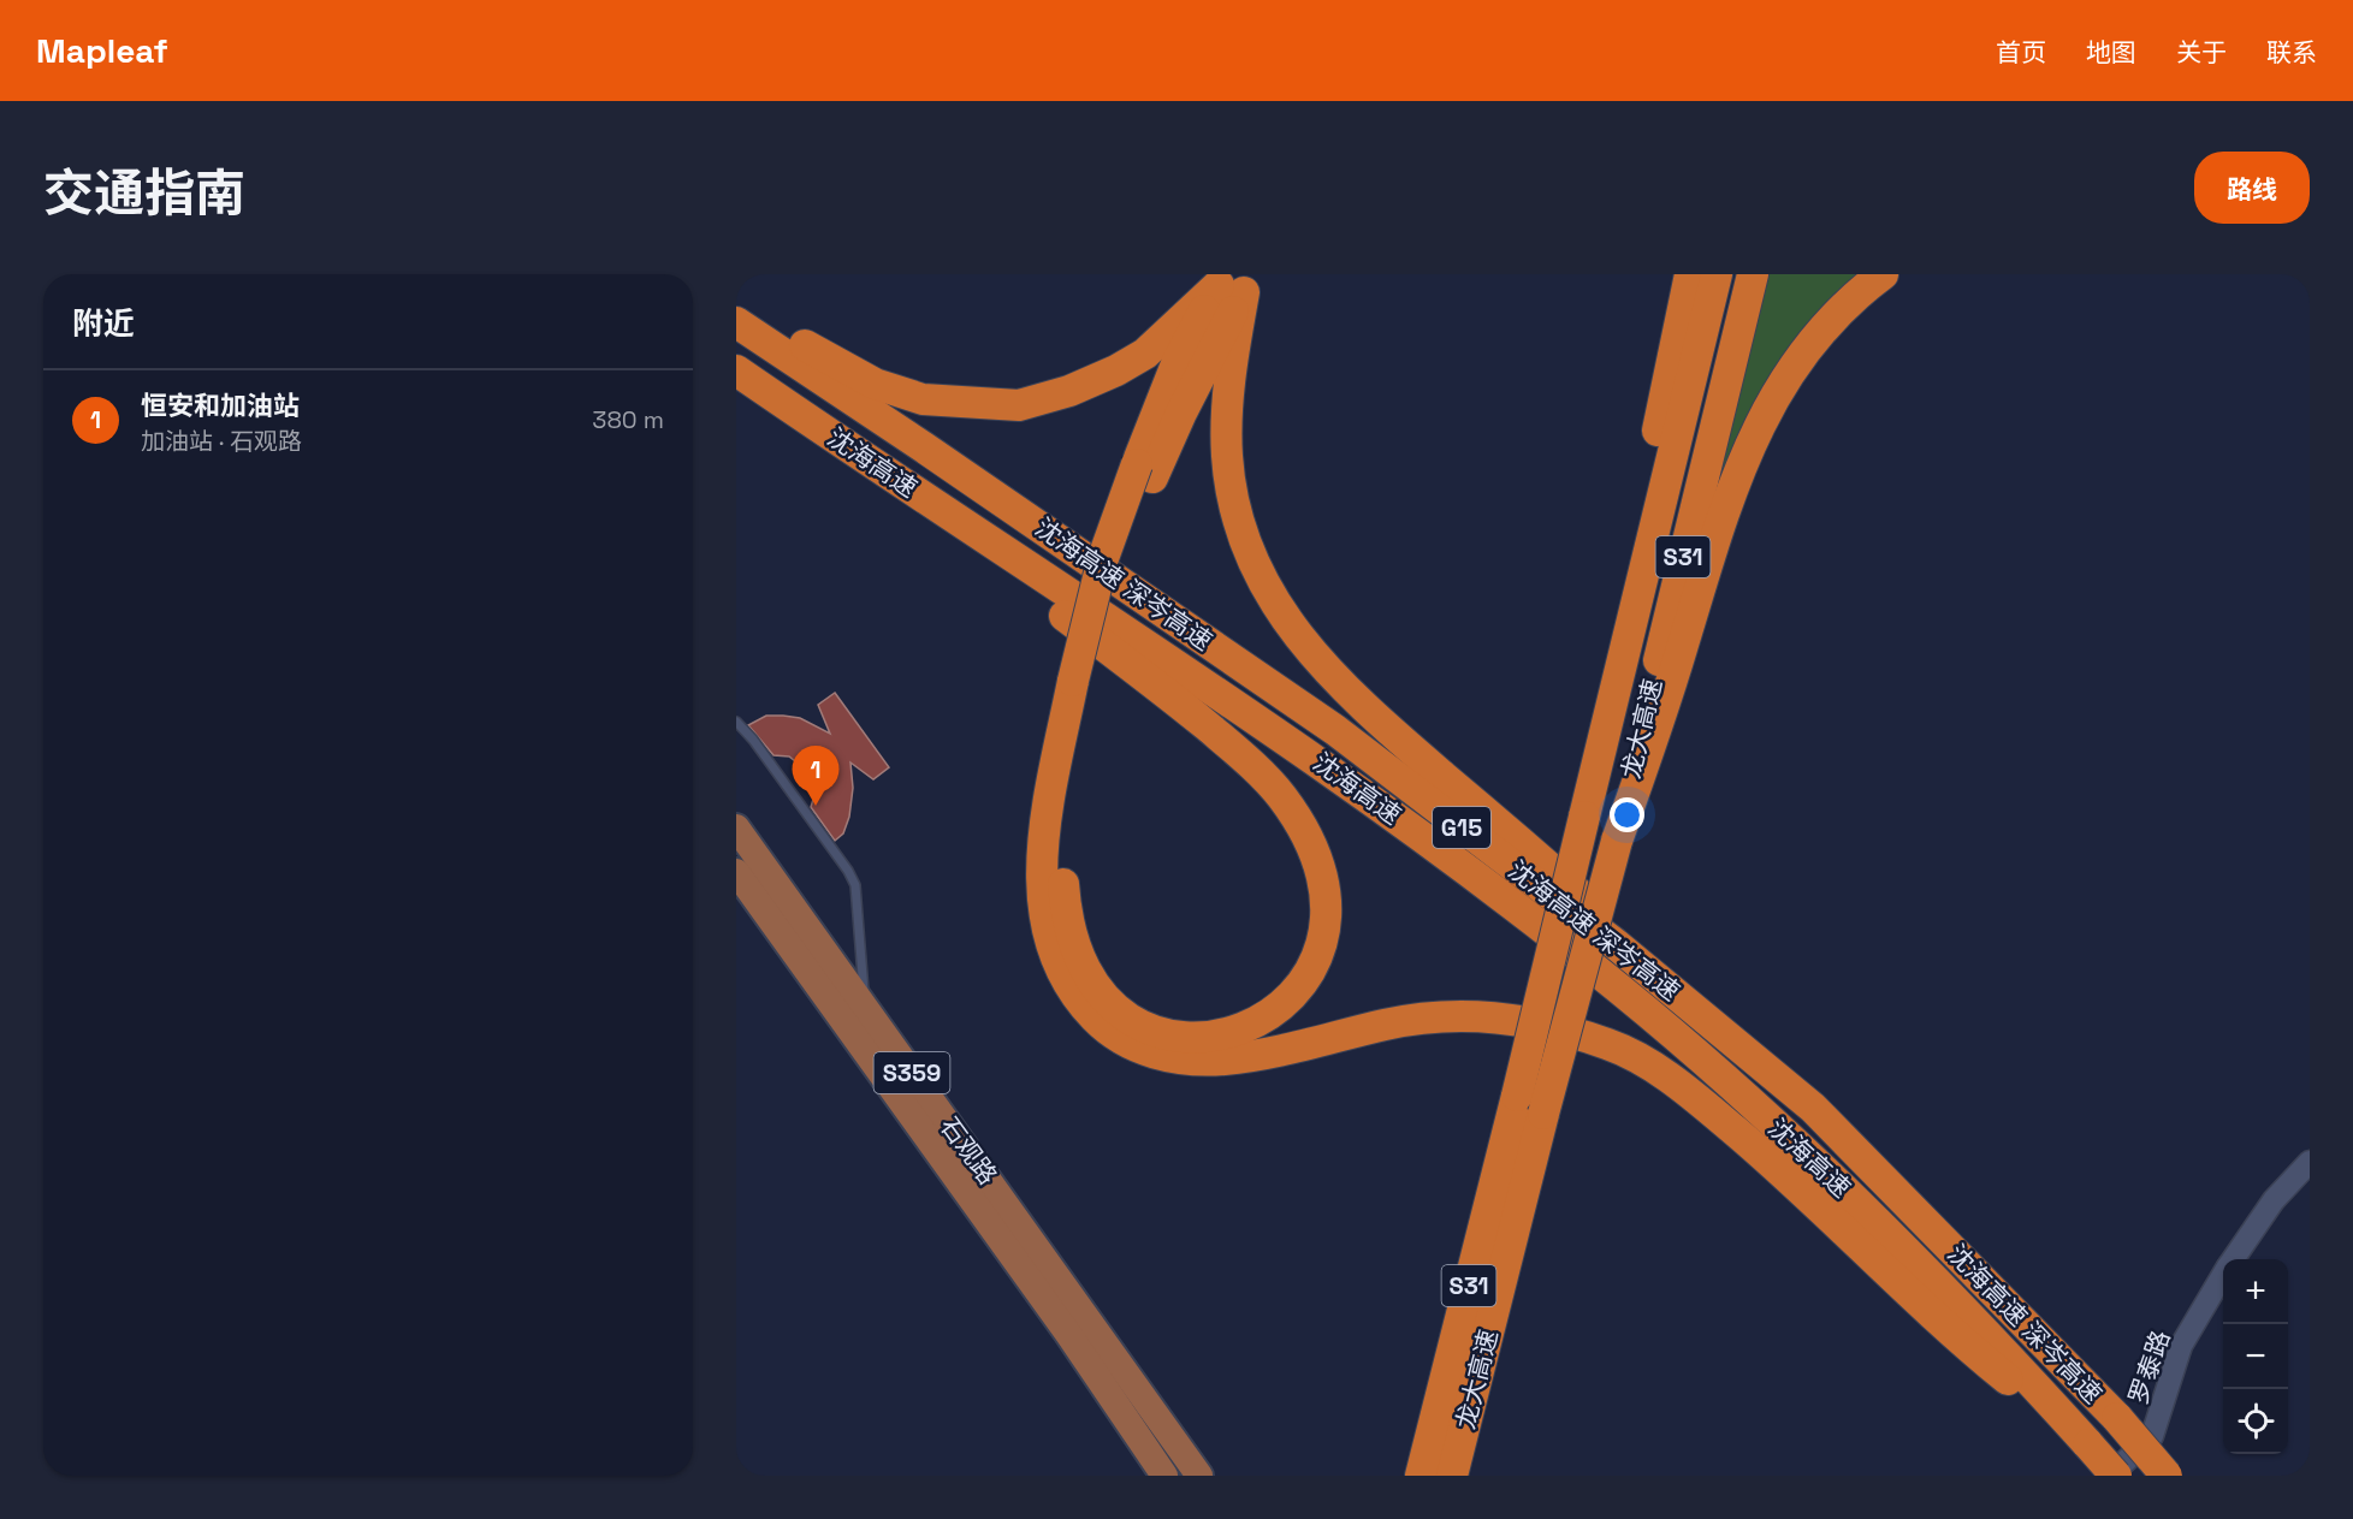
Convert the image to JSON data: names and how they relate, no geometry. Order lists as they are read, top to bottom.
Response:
{
  "streets": {
    "highway": [
      "沈海高速",
      "S31",
      "沈海高速 深岑高速",
      "龙大高速",
      "G15"
    ],
    "main road": ["S359", "石观路"],
    "street": ["罗泰路"]
  },
  "crossings": [
    ["沈海高速", "沈海高速 深岑高速"],
    ["沈海高速", "G15"]
  ],
  "page": {
    "header": "Mapleaf",
    "nav": [
      "首页",
      "地图",
      "关于",
      "联系"
    ],
    "title": "交通指南",
    "buttons": "路线",
    "heading": "附近",
    "list": [
      {
        "mark": "1",
        "name": "恒安和加油站",
        "note": "加油站 · 石观路",
        "value": "380 m"
      }
    ],
    "pins": "1",
    "map_buttons": ["+", "−"]
  }
}
